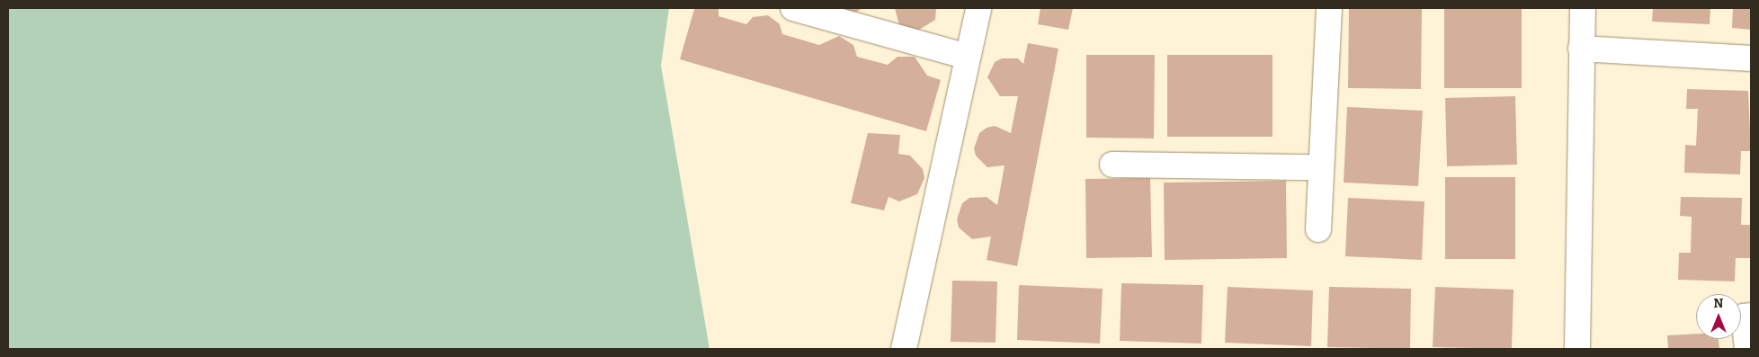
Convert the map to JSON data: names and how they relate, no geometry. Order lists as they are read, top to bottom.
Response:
{
  "north": "top"
}
